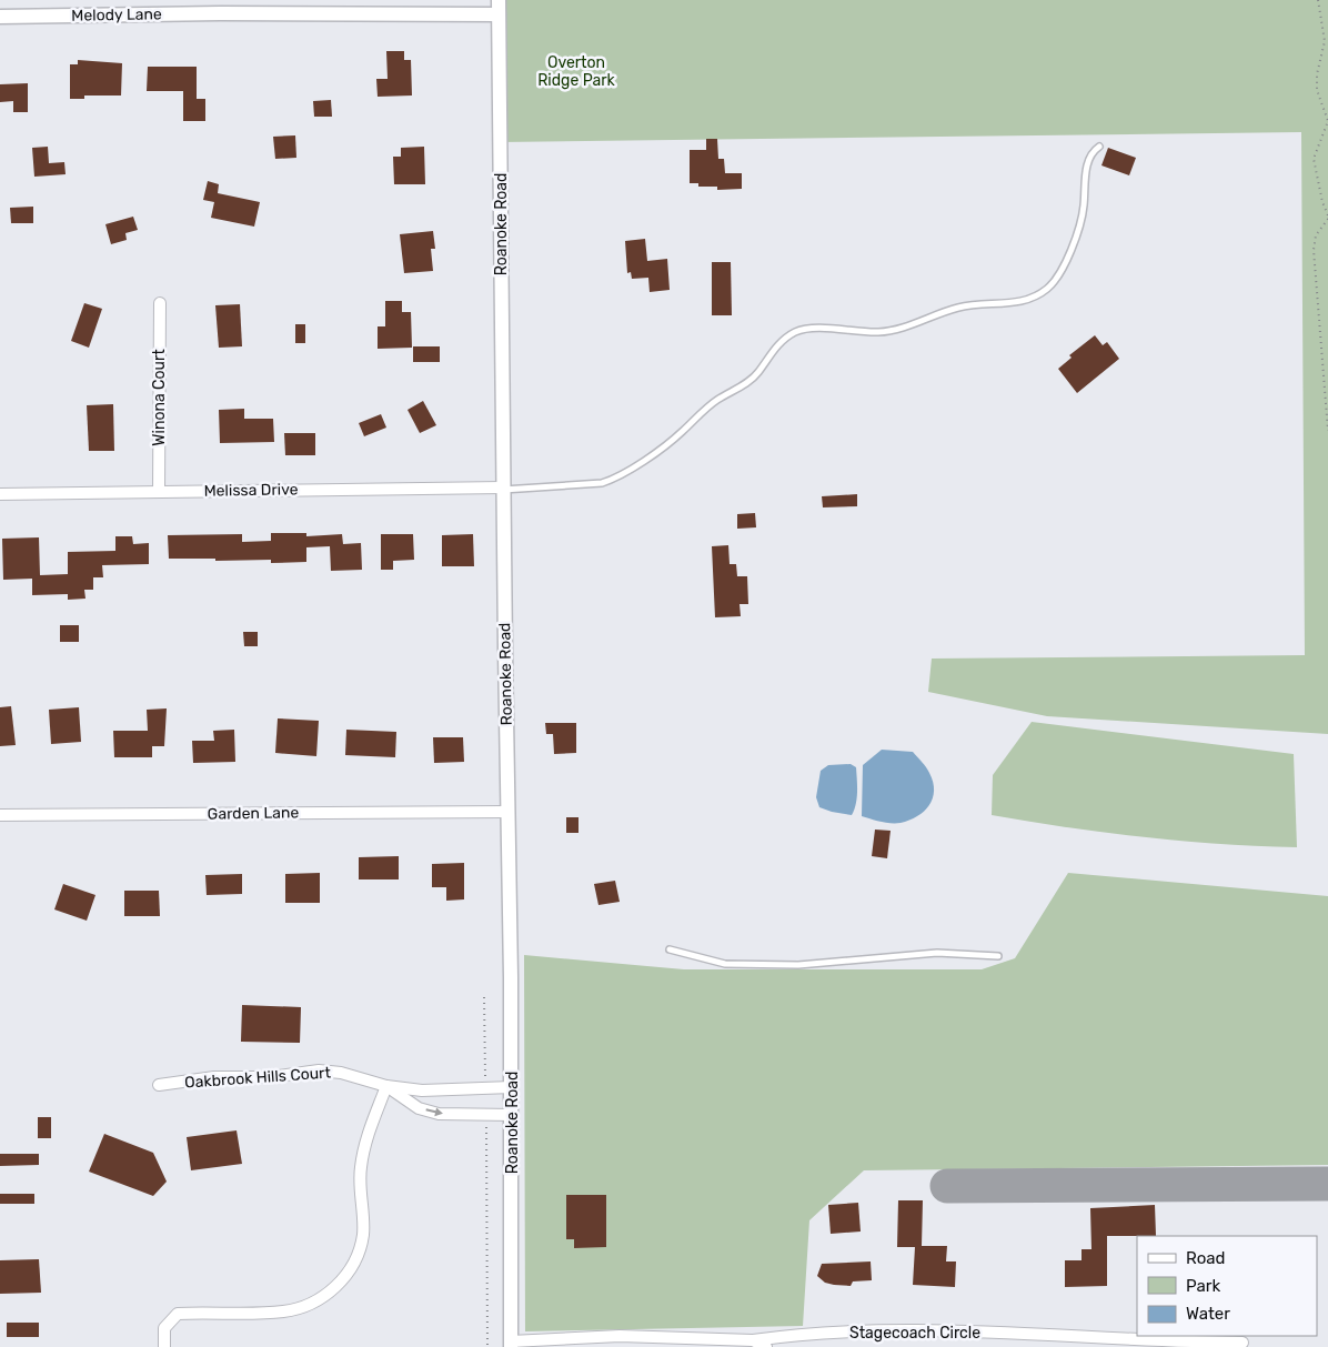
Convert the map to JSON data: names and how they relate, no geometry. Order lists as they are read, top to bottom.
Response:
{
  "streets": {
    "street": [
      "Melody Lane",
      "Roanoke Road",
      "Winona Court",
      "Melissa Drive",
      "Garden Lane",
      "Oakbrook Hills Court",
      "Stagecoach Circle"
    ]
  },
  "crossings": [
    ["Melody Lane", "Roanoke Road"],
    ["Roanoke Road", "Melissa Drive"],
    ["Roanoke Road", "Garden Lane"],
    ["Roanoke Road", "Oakbrook Hills Court"],
    ["Winona Court", "Melissa Drive"]
  ],
  "parks": ["Overton Ridge Park"],
  "legend": ["Road", "Park", "Water"]
}
